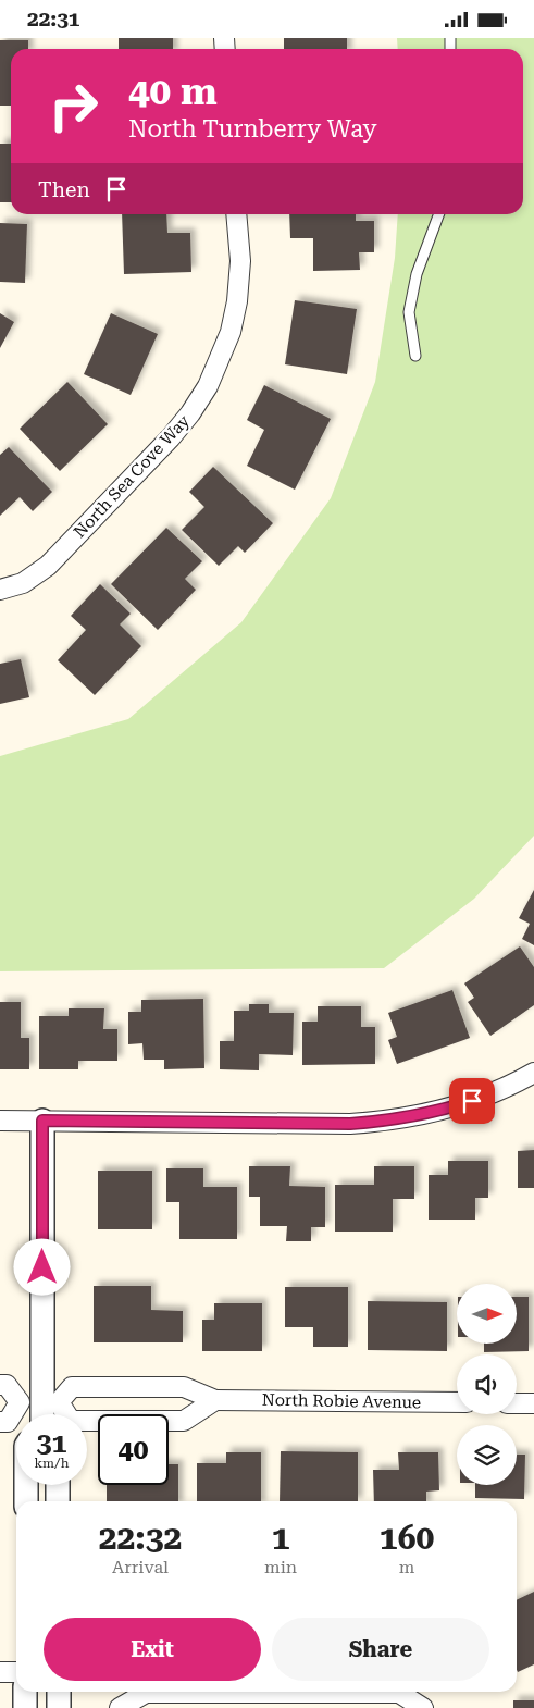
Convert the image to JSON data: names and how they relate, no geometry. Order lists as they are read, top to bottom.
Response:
{
  "streets": {
    "street": ["North Sea Cove Way", "North Robie Avenue"]
  },
  "north": "right",
  "page": {
    "status": "22:31",
    "turn": ["40 m", "North Turnberry Way"],
    "then": "Then",
    "speed": "31 km/h",
    "limit": "40",
    "eta": [
      "22:32",
      "Arrival",
      "1",
      "min",
      "160",
      "m"
    ],
    "buttons": ["Exit", "Share"]
  }
}
